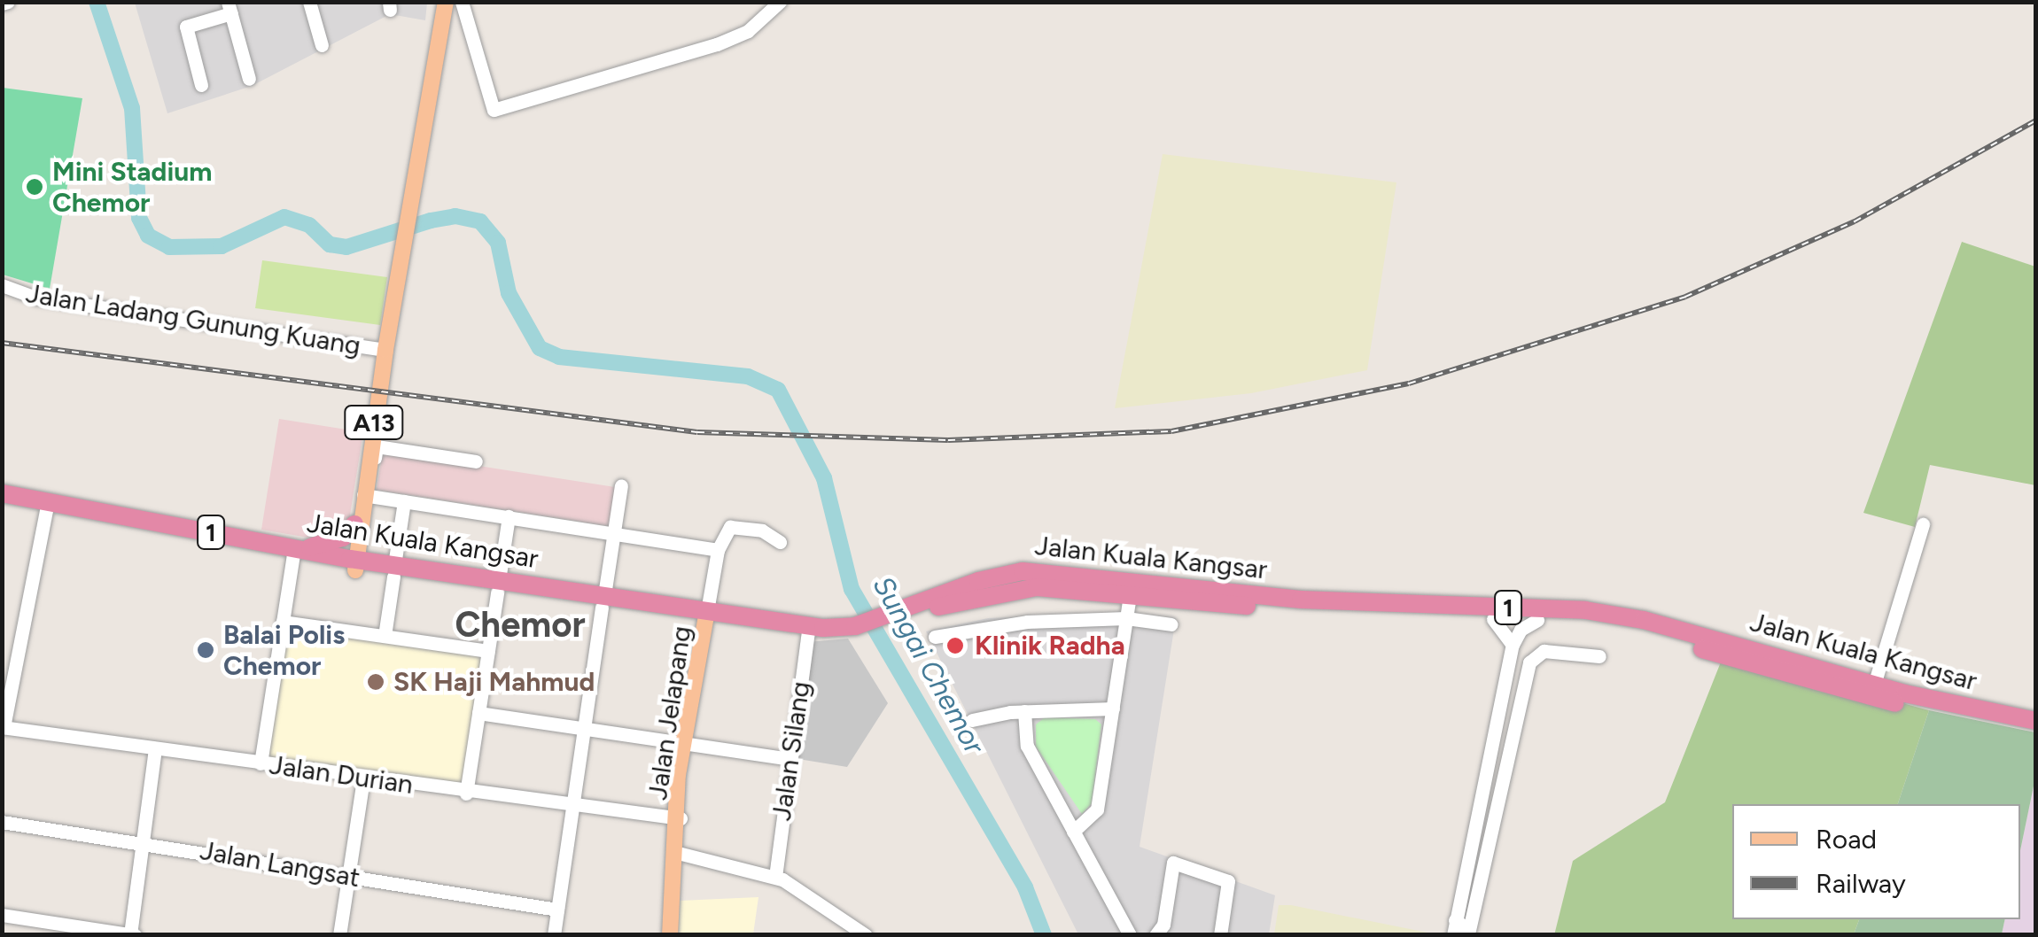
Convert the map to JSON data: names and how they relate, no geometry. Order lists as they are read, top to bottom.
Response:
{
  "streets": {
    "highway": ["1", "Jalan Kuala Kangsar"],
    "main road": ["A13", "Jalan Jelapang"],
    "street": [
      "Jalan Ladang Gunung Kuang",
      "Jalan Silang",
      "Jalan Durian",
      "Jalan Langsat"
    ]
  },
  "crossings": [
    ["Jalan Ladang Gunung Kuang", "A13"],
    ["Jalan Kuala Kangsar", "Jalan Jelapang"],
    ["Jalan Kuala Kangsar", "Jalan Silang"],
    ["Jalan Jelapang", "Jalan Durian"]
  ],
  "districts": ["Chemor"],
  "water": ["Sungai Chemor"],
  "places": [
    "Mini Stadium Chemor",
    "Klinik Radha",
    "Balai Polis Chemor",
    "SK Haji Mahmud"
  ],
  "legend": ["Road", "Railway"]
}
